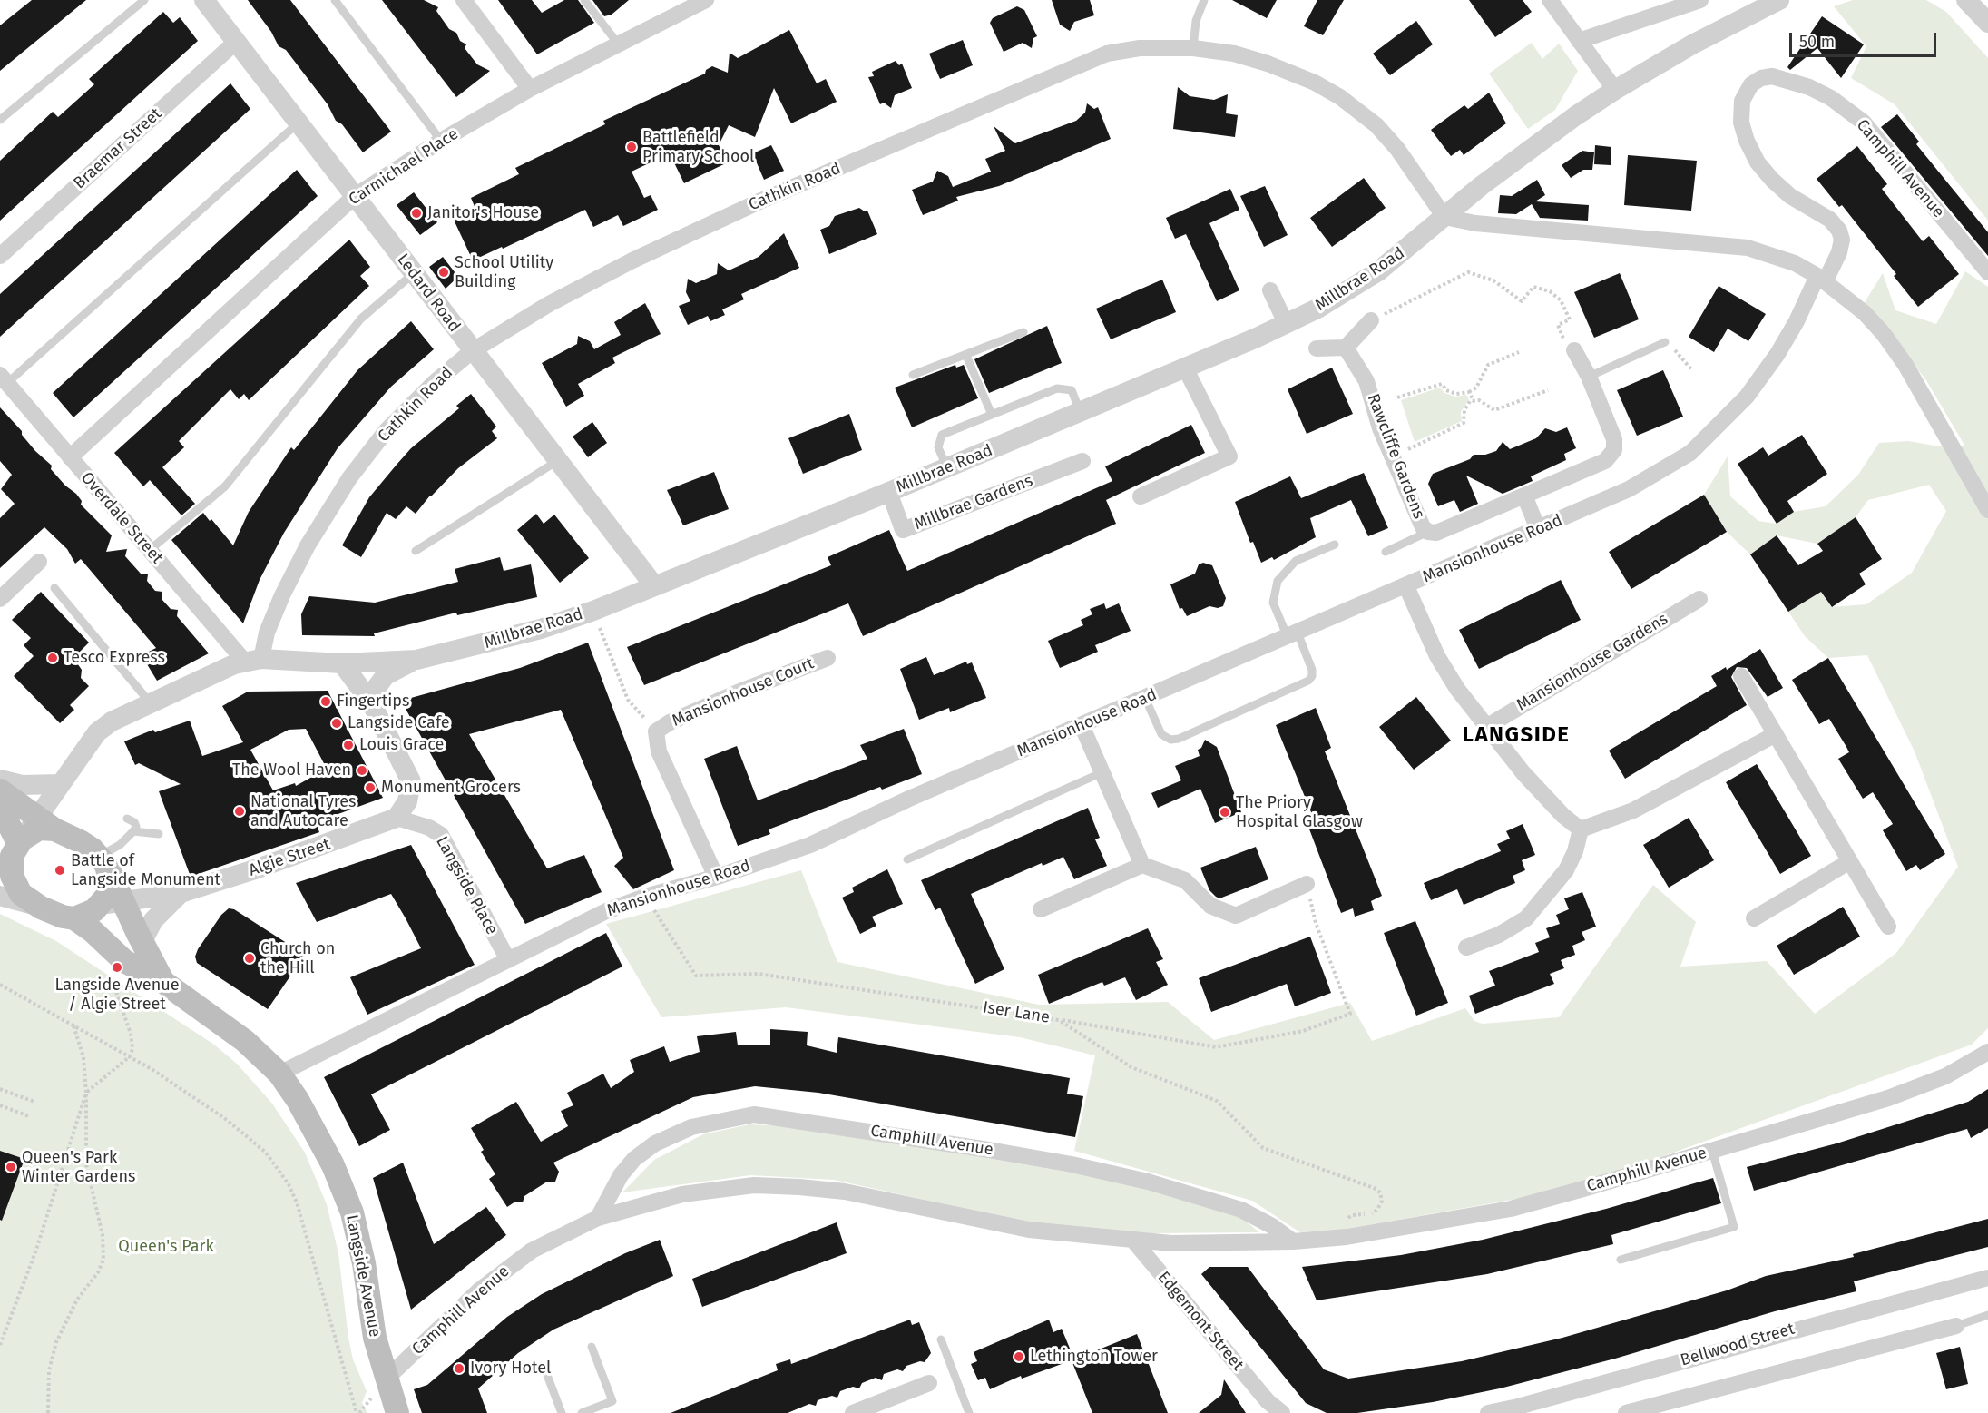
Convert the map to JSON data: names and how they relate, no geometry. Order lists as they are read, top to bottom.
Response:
{
  "streets": {
    "main road": ["Langside Avenue"],
    "street": [
      "Braemar Street",
      "Carmichael Place",
      "Camphill Avenue",
      "Cathkin Road",
      "Millbrae Road",
      "Ledard Road",
      "Rawcliffe Gardens",
      "Millbrae Gardens",
      "Overdale Street",
      "Mansionhouse Road",
      "Mansionhouse Gardens",
      "Mansionhouse Court",
      "Algie Street",
      "Langside Place",
      "Edgemont Street",
      "Bellwood Street"
    ],
    "path": ["Iser Lane"]
  },
  "crossings": [
    ["Braemar Street", "Ledard Road"],
    ["Carmichael Place", "Ledard Road"],
    ["Carmichael Place", "Overdale Street"],
    ["Camphill Avenue", "Mansionhouse Road"],
    ["Camphill Avenue", "Iser Lane"],
    ["Camphill Avenue", "Langside Avenue"],
    ["Camphill Avenue", "Edgemont Street"],
    ["Cathkin Road", "Millbrae Road"],
    ["Cathkin Road", "Ledard Road"],
    ["Cathkin Road", "Overdale Street"],
    ["Millbrae Road", "Ledard Road"],
    ["Millbrae Road", "Millbrae Gardens"],
    ["Millbrae Road", "Overdale Street"],
    ["Millbrae Road", "Algie Street"],
    ["Millbrae Road", "Langside Avenue"],
    ["Mansionhouse Road", "Mansionhouse Court"],
    ["Mansionhouse Road", "Langside Place"],
    ["Mansionhouse Road", "Iser Lane"],
    ["Mansionhouse Road", "Langside Avenue"],
    ["Algie Street", "Langside Place"],
    ["Algie Street", "Langside Avenue"]
  ],
  "districts": ["LANGSIDE"],
  "parks": ["Queen's Park"],
  "places": [
    "Battlefield Primary School",
    "Janitor's House",
    "School Utility Building",
    "Tesco Express",
    "Fingertips",
    "Langside Cafe",
    "Louis Grace",
    "The Wool Haven",
    "Monument Grocers",
    "National Tyres and Autocare",
    "The Priory Hospital Glasgow",
    "Battle of Langside Monument",
    "Church on the Hill",
    "Langside Avenue / Algie Street",
    "Queen's Park Winter Gardens",
    "Lethington Tower",
    "Ivory Hotel"
  ],
  "scale_bar": "50 m"
}
